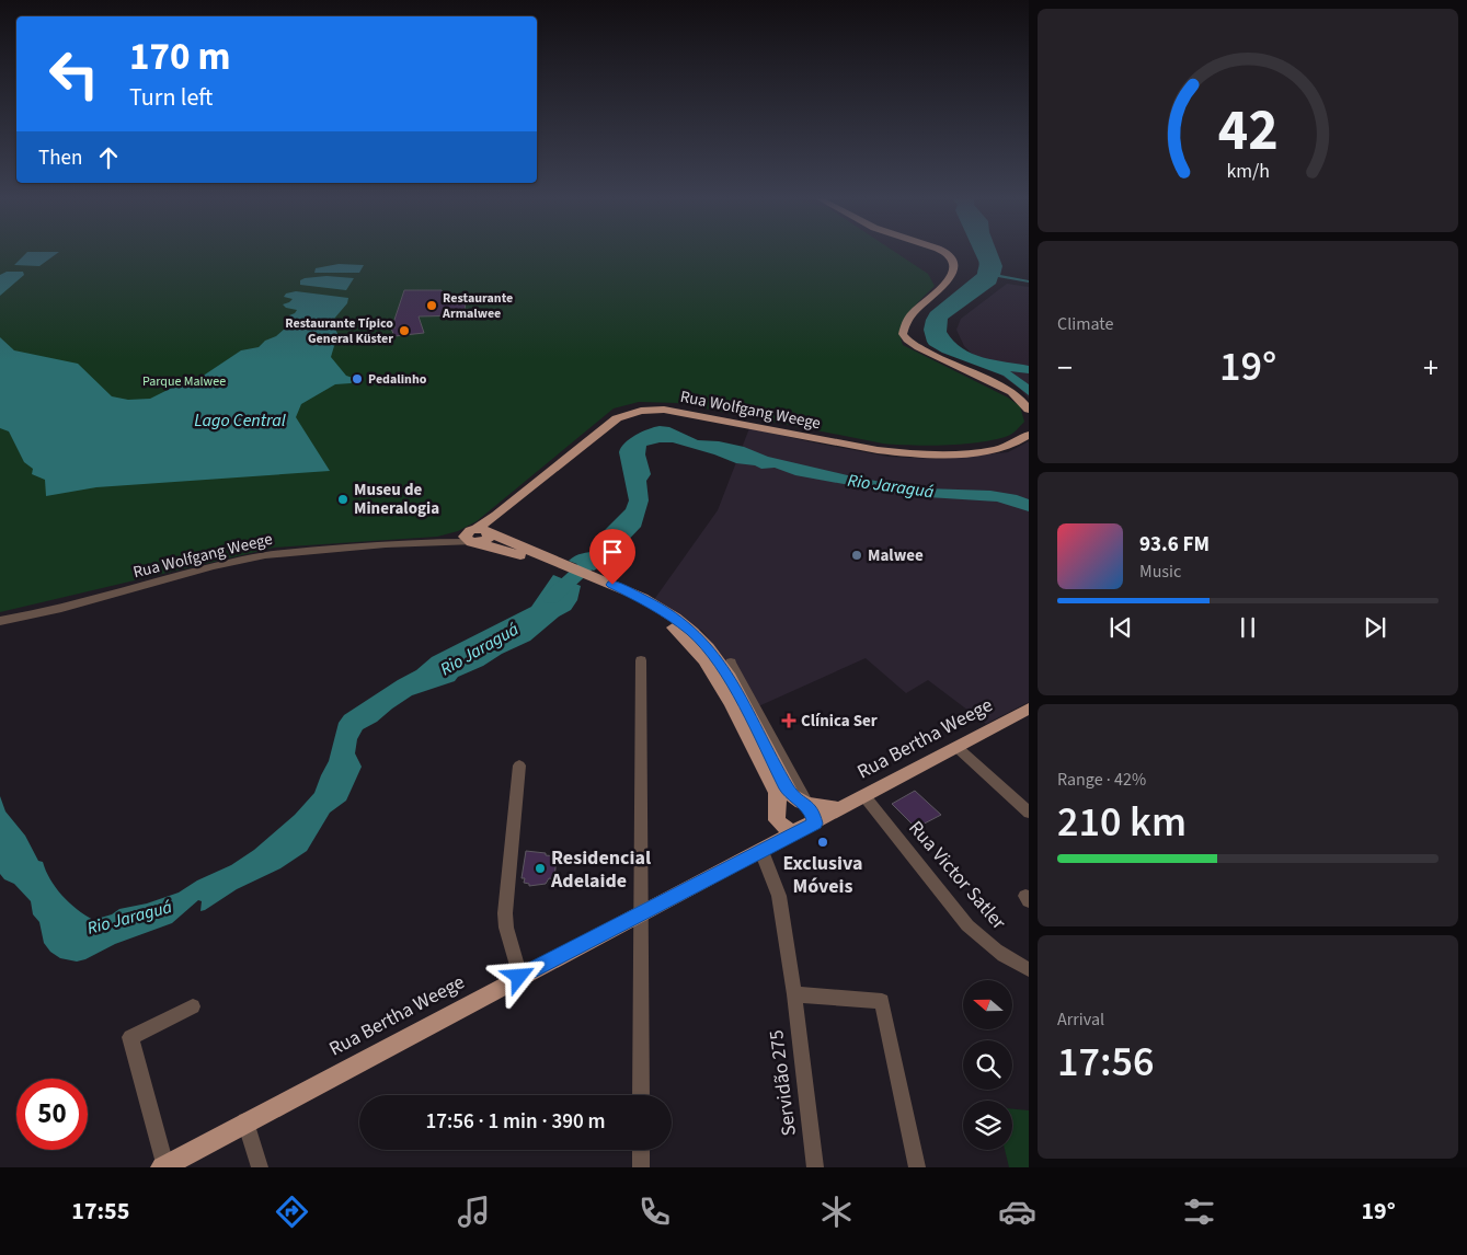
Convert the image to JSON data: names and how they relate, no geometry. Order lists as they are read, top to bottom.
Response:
{
  "streets": {
    "main road": ["Rua Wolfgang Weege", "Rua Bertha Weege"],
    "street": ["Rua Victor Satler", "Servidão 275"]
  },
  "crossings": [
    ["Rua Bertha Weege", "Rua Victor Satler"],
    ["Rua Bertha Weege", "Servidão 275"]
  ],
  "water": ["Lago Central", "Rio Jaraguá"],
  "parks": ["Parque Malwee"],
  "places": {
    "other": [
      "Restaurante Armalwee",
      "Restaurante Típico General Küster",
      "Pedalinho",
      "Museu de Mineralogia",
      "Malwee",
      "Exclusiva Móveis",
      "Residencial Adelaide"
    ],
    "health": ["Clínica Ser"]
  },
  "north": "left",
  "page": {
    "turn": ["170 m", "Turn left"],
    "then": "Then",
    "tile": [
      "Climate",
      ["Range · 42%", "210 km"],
      ["Arrival", "17:56"]
    ],
    "heat": ["−", "19°", "+"],
    "song": ["93.6 FM", "Music"],
    "limit": "50",
    "trip": "17:56 · 1 min · 390 m",
    "tabs": ["17:55", "19°"],
    "gauge": ["42", "km/h"]
  }
}
